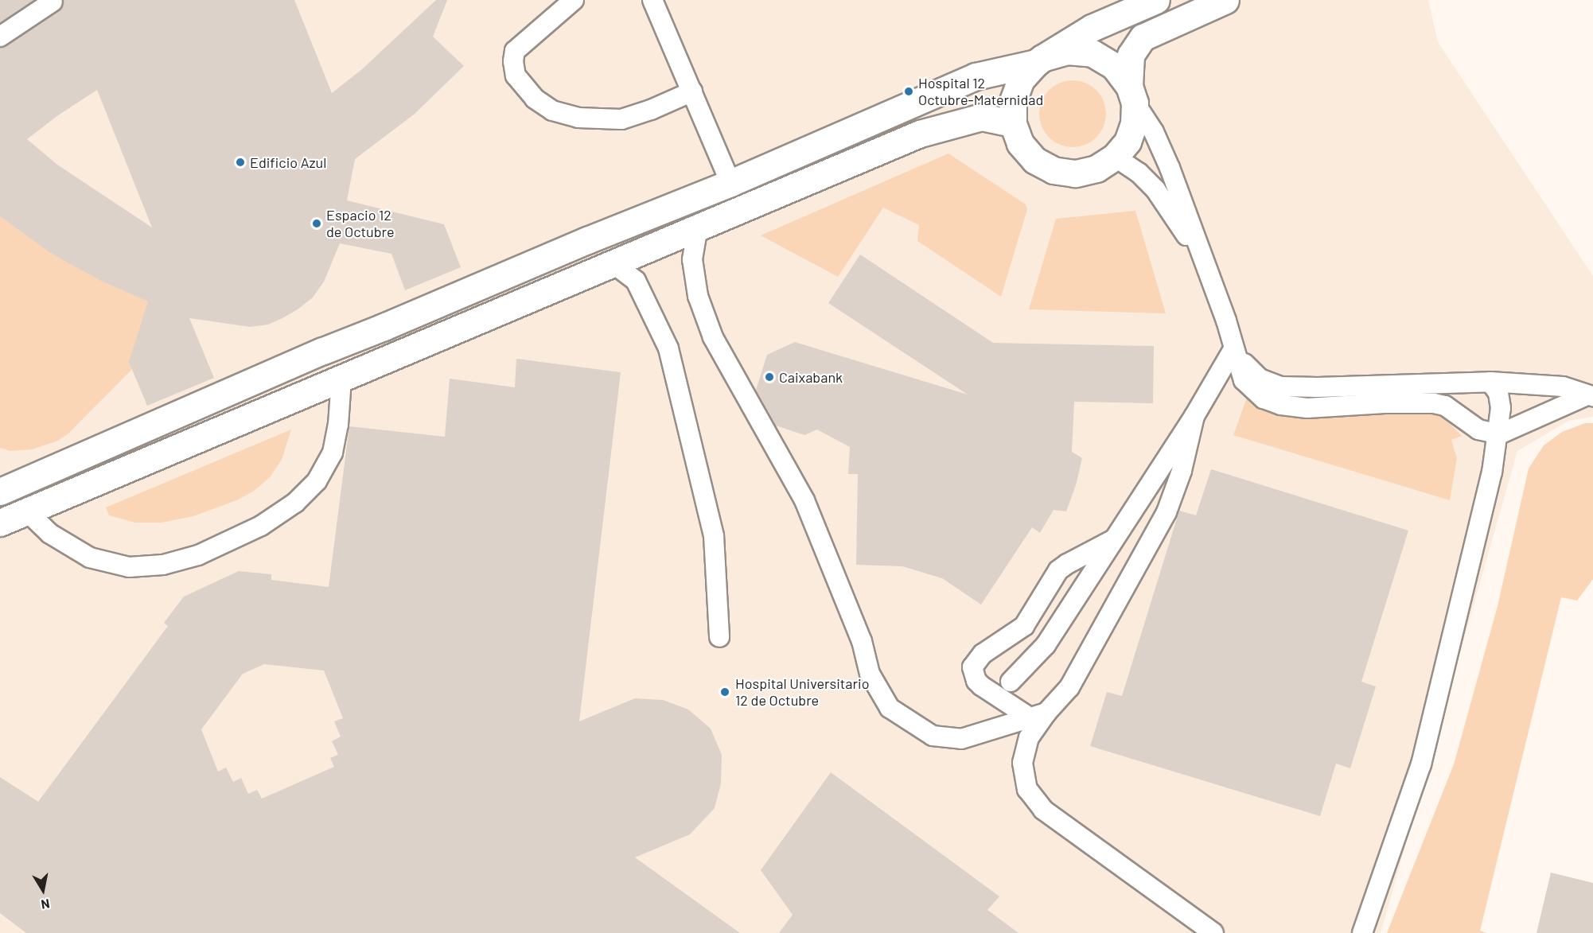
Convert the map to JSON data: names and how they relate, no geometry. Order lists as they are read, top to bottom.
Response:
{
  "places": [
    "Hospital 12 Octubre-Maternidad",
    "Edificio Azul",
    "Espacio 12 de Octubre",
    "Caixabank",
    "Hospital Universitario 12 de Octubre"
  ],
  "north": "bottom"
}
